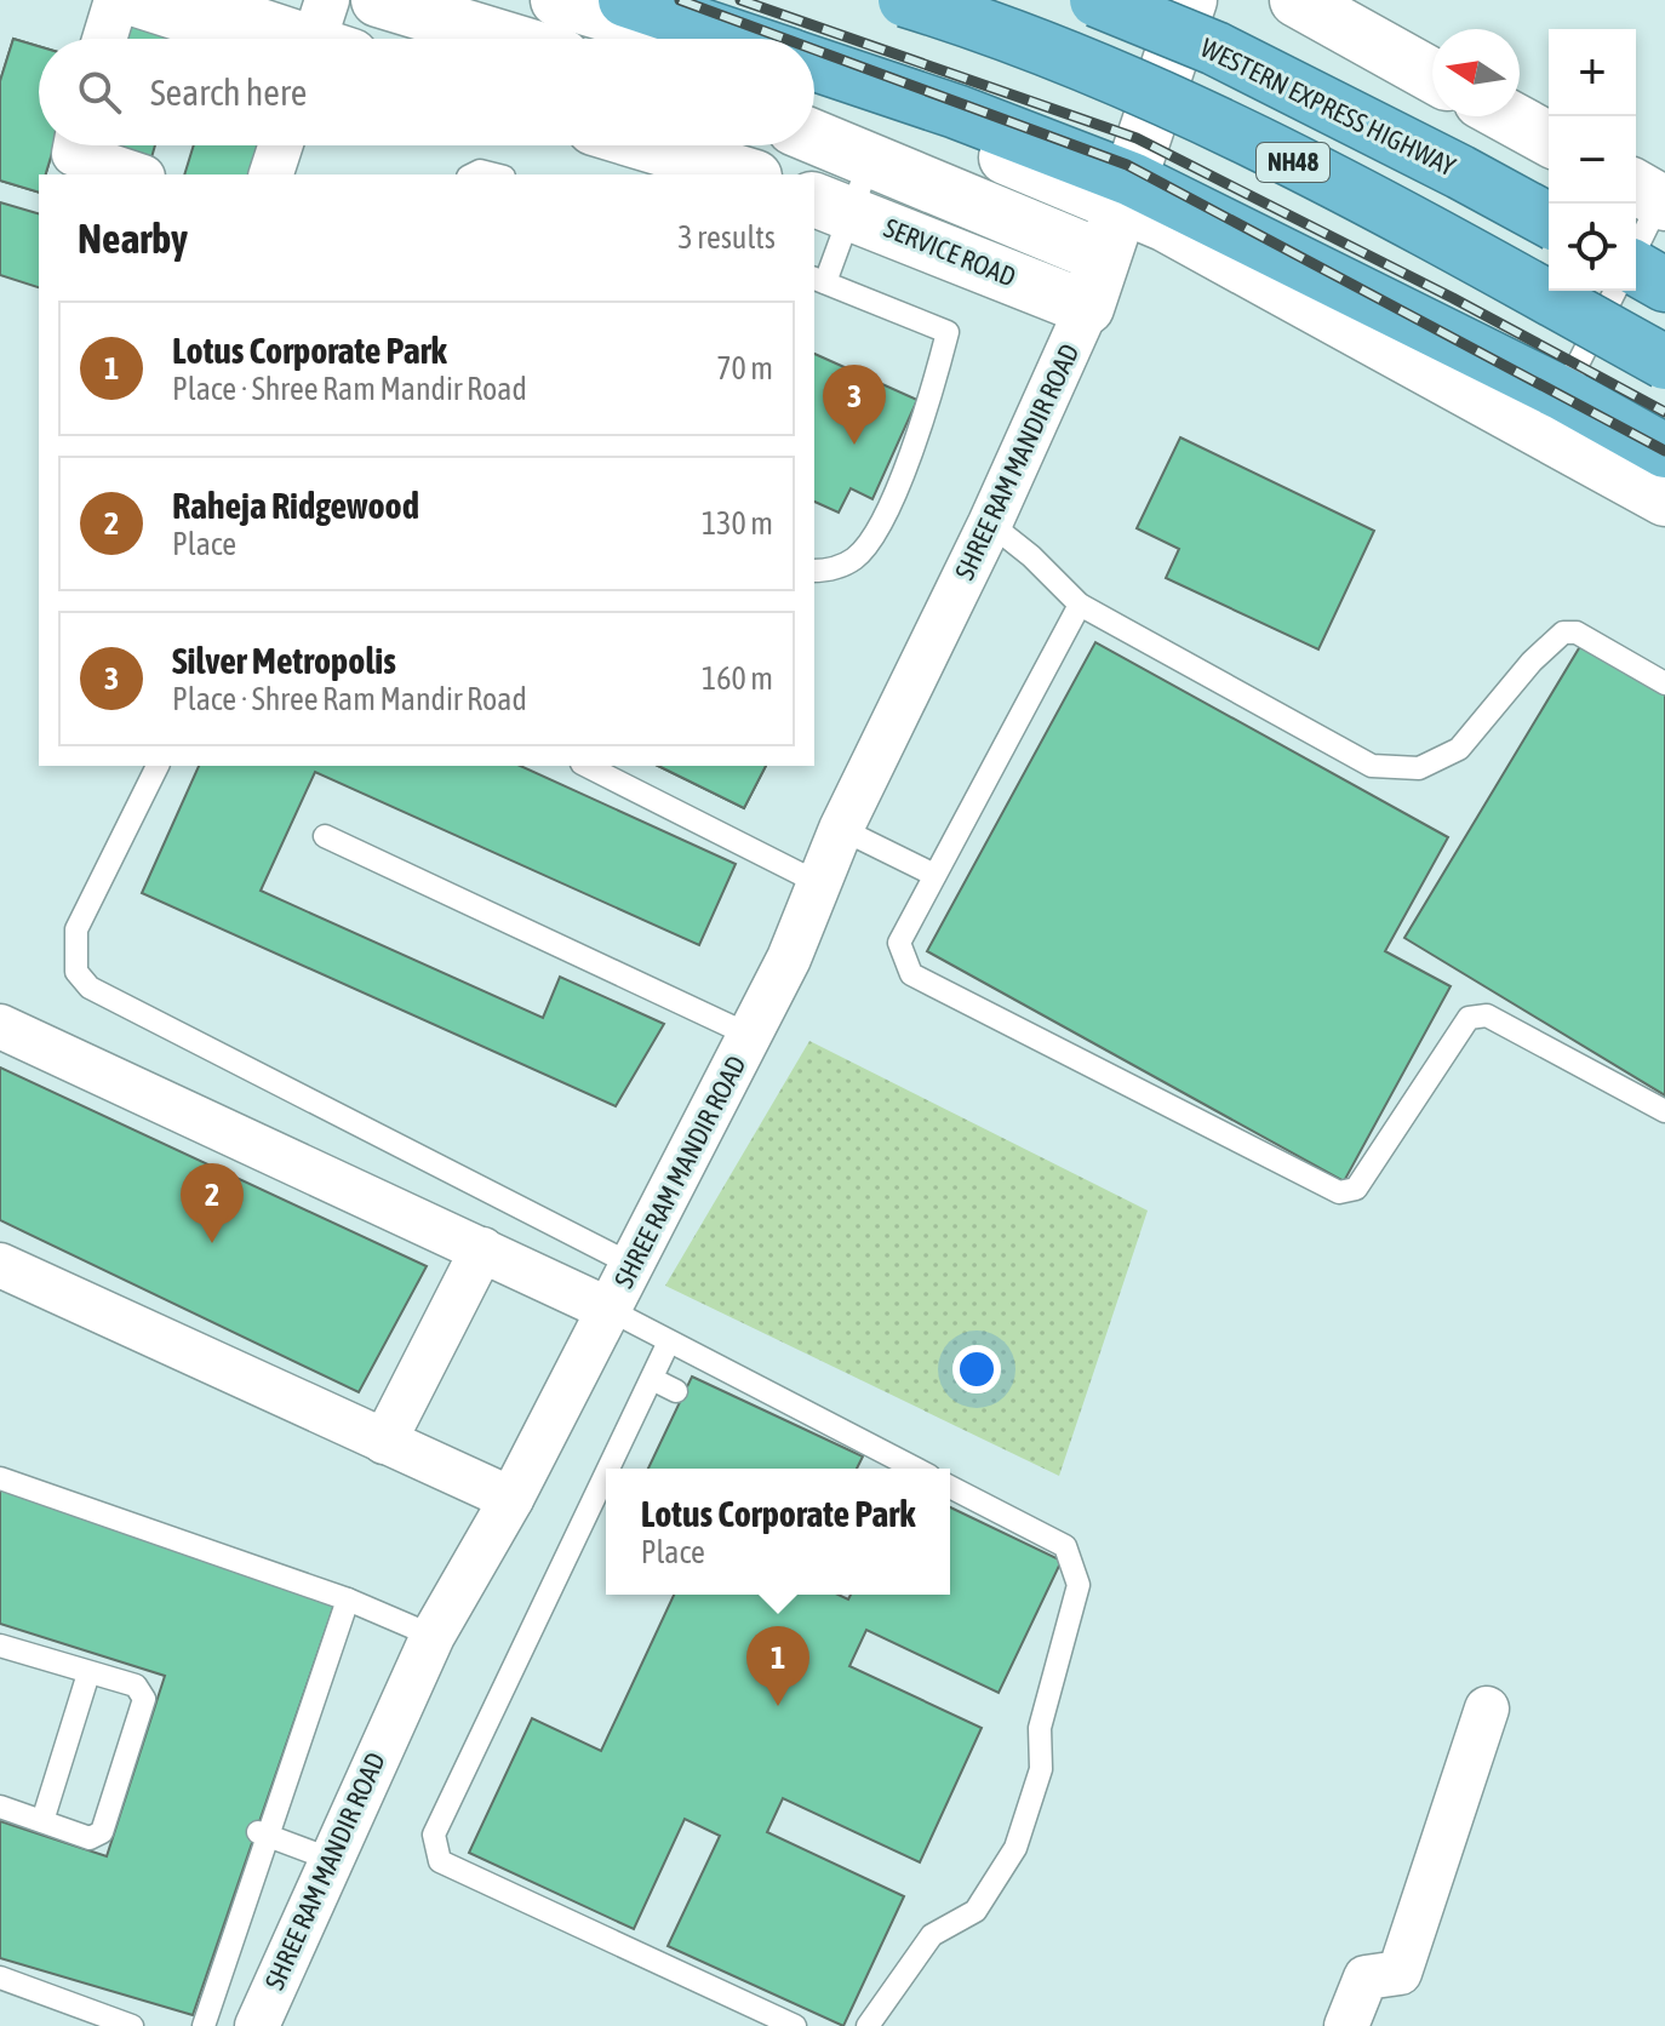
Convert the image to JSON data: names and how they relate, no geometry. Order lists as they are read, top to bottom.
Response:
{
  "streets": {
    "highway": ["WESTERN EXPRESS HIGHWAY", "NH48"],
    "main road": ["SERVICE ROAD"],
    "street": ["SHREE RAM MANDIR ROAD"]
  },
  "crossings": [
    ["SERVICE ROAD", "SHREE RAM MANDIR ROAD"]
  ],
  "north": "left",
  "page": {
    "map_buttons": ["+", "−"],
    "search": "Search here",
    "heading": ["Nearby", "3 results"],
    "list": [
      {
        "mark": "1",
        "name": "Lotus Corporate Park",
        "note": "Place · Shree Ram Mandir Road",
        "value": "70 m"
      },
      {
        "mark": "2",
        "name": "Raheja Ridgewood",
        "note": "Place",
        "value": "130 m"
      },
      {
        "mark": "3",
        "name": "Silver Metropolis",
        "note": "Place · Shree Ram Mandir Road",
        "value": "160 m"
      }
    ],
    "pins": ["3", "2", "1"],
    "popup": ["Lotus Corporate Park", "Place"]
  }
}
